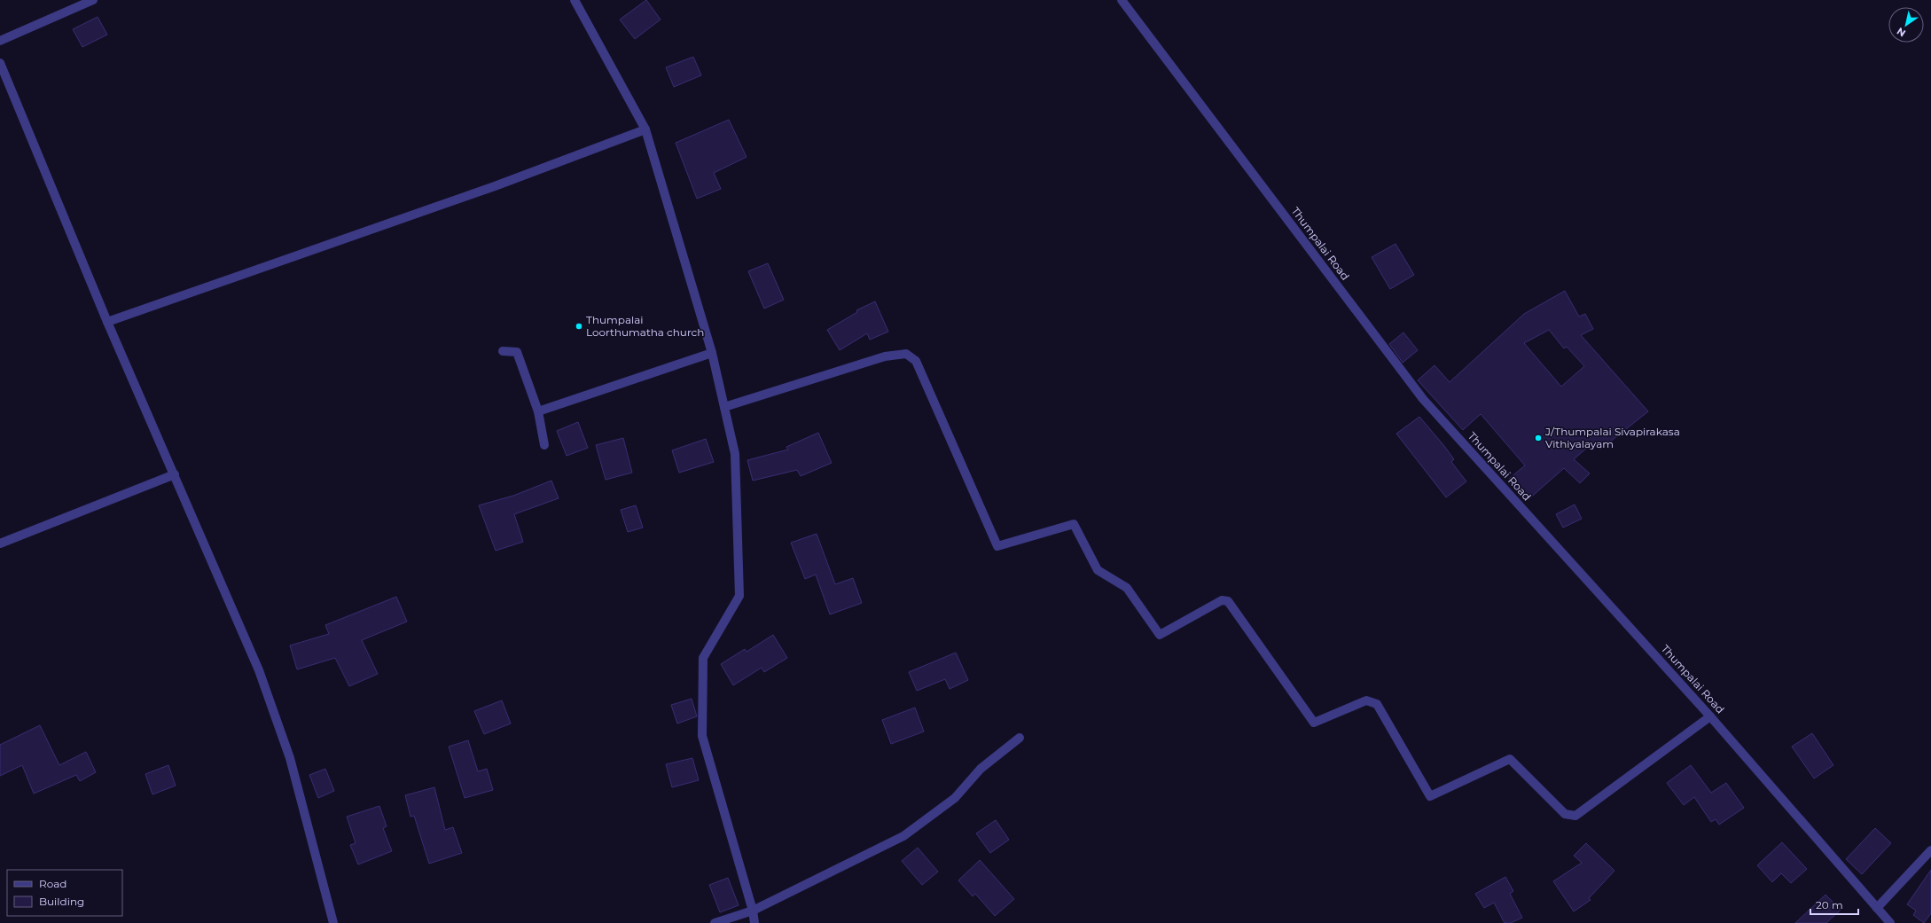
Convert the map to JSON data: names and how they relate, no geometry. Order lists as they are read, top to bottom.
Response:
{
  "streets": {
    "street": ["Thumpalai Road"]
  },
  "places": ["Thumpalai Loorthumatha church", "J/Thumpalai Sivapirakasa Vithiyalayam"],
  "legend": ["Road", "Building"],
  "scale_bar": "20 m",
  "north": "bottom left"
}
